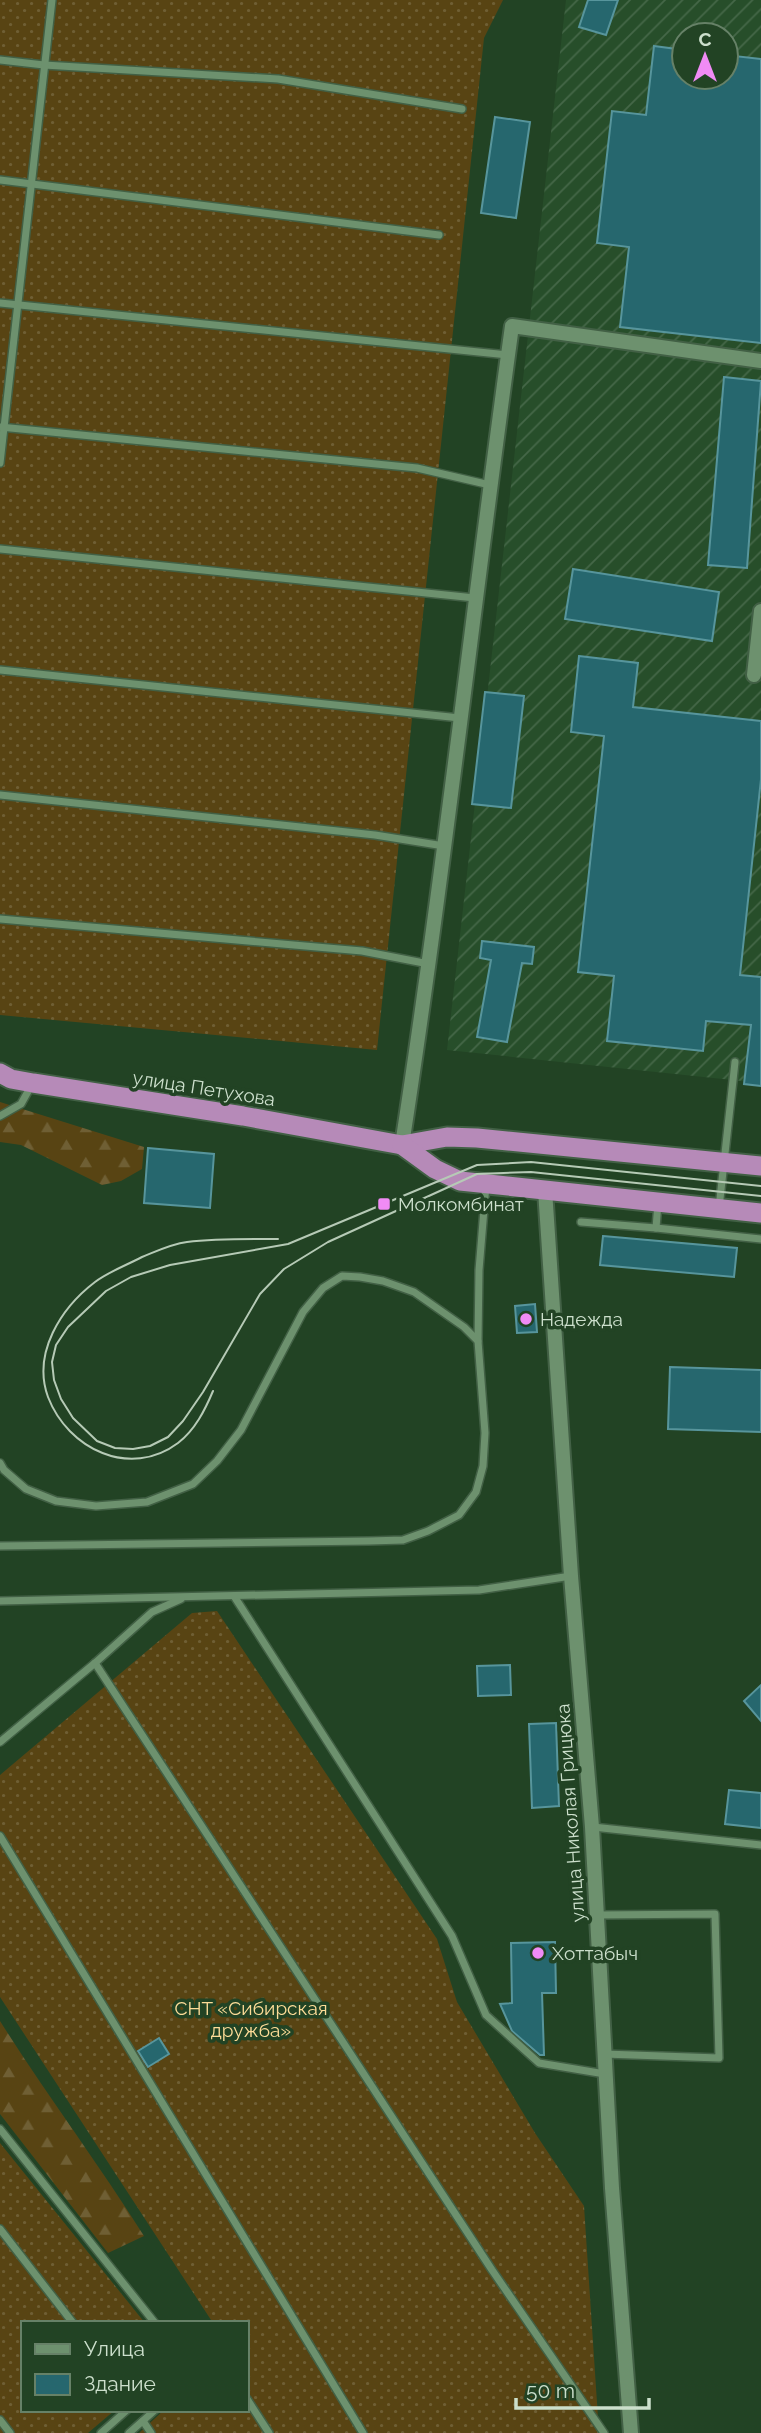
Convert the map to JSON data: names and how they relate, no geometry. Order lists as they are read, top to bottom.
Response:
{
  "streets": {
    "highway": ["улица Петухова"],
    "street": ["улица Николая Грицюка"]
  },
  "crossings": [
    ["улица Петухова", "улица Николая Грицюка"]
  ],
  "parks": ["СНТ «Сибирская дружба»"],
  "places": {
    "transit": ["Молкомбинат"],
    "other": ["Надежда", "Хоттабыч"]
  },
  "legend": ["Улица", "Здание"],
  "scale_bar": "50 m",
  "north": "top"
}
